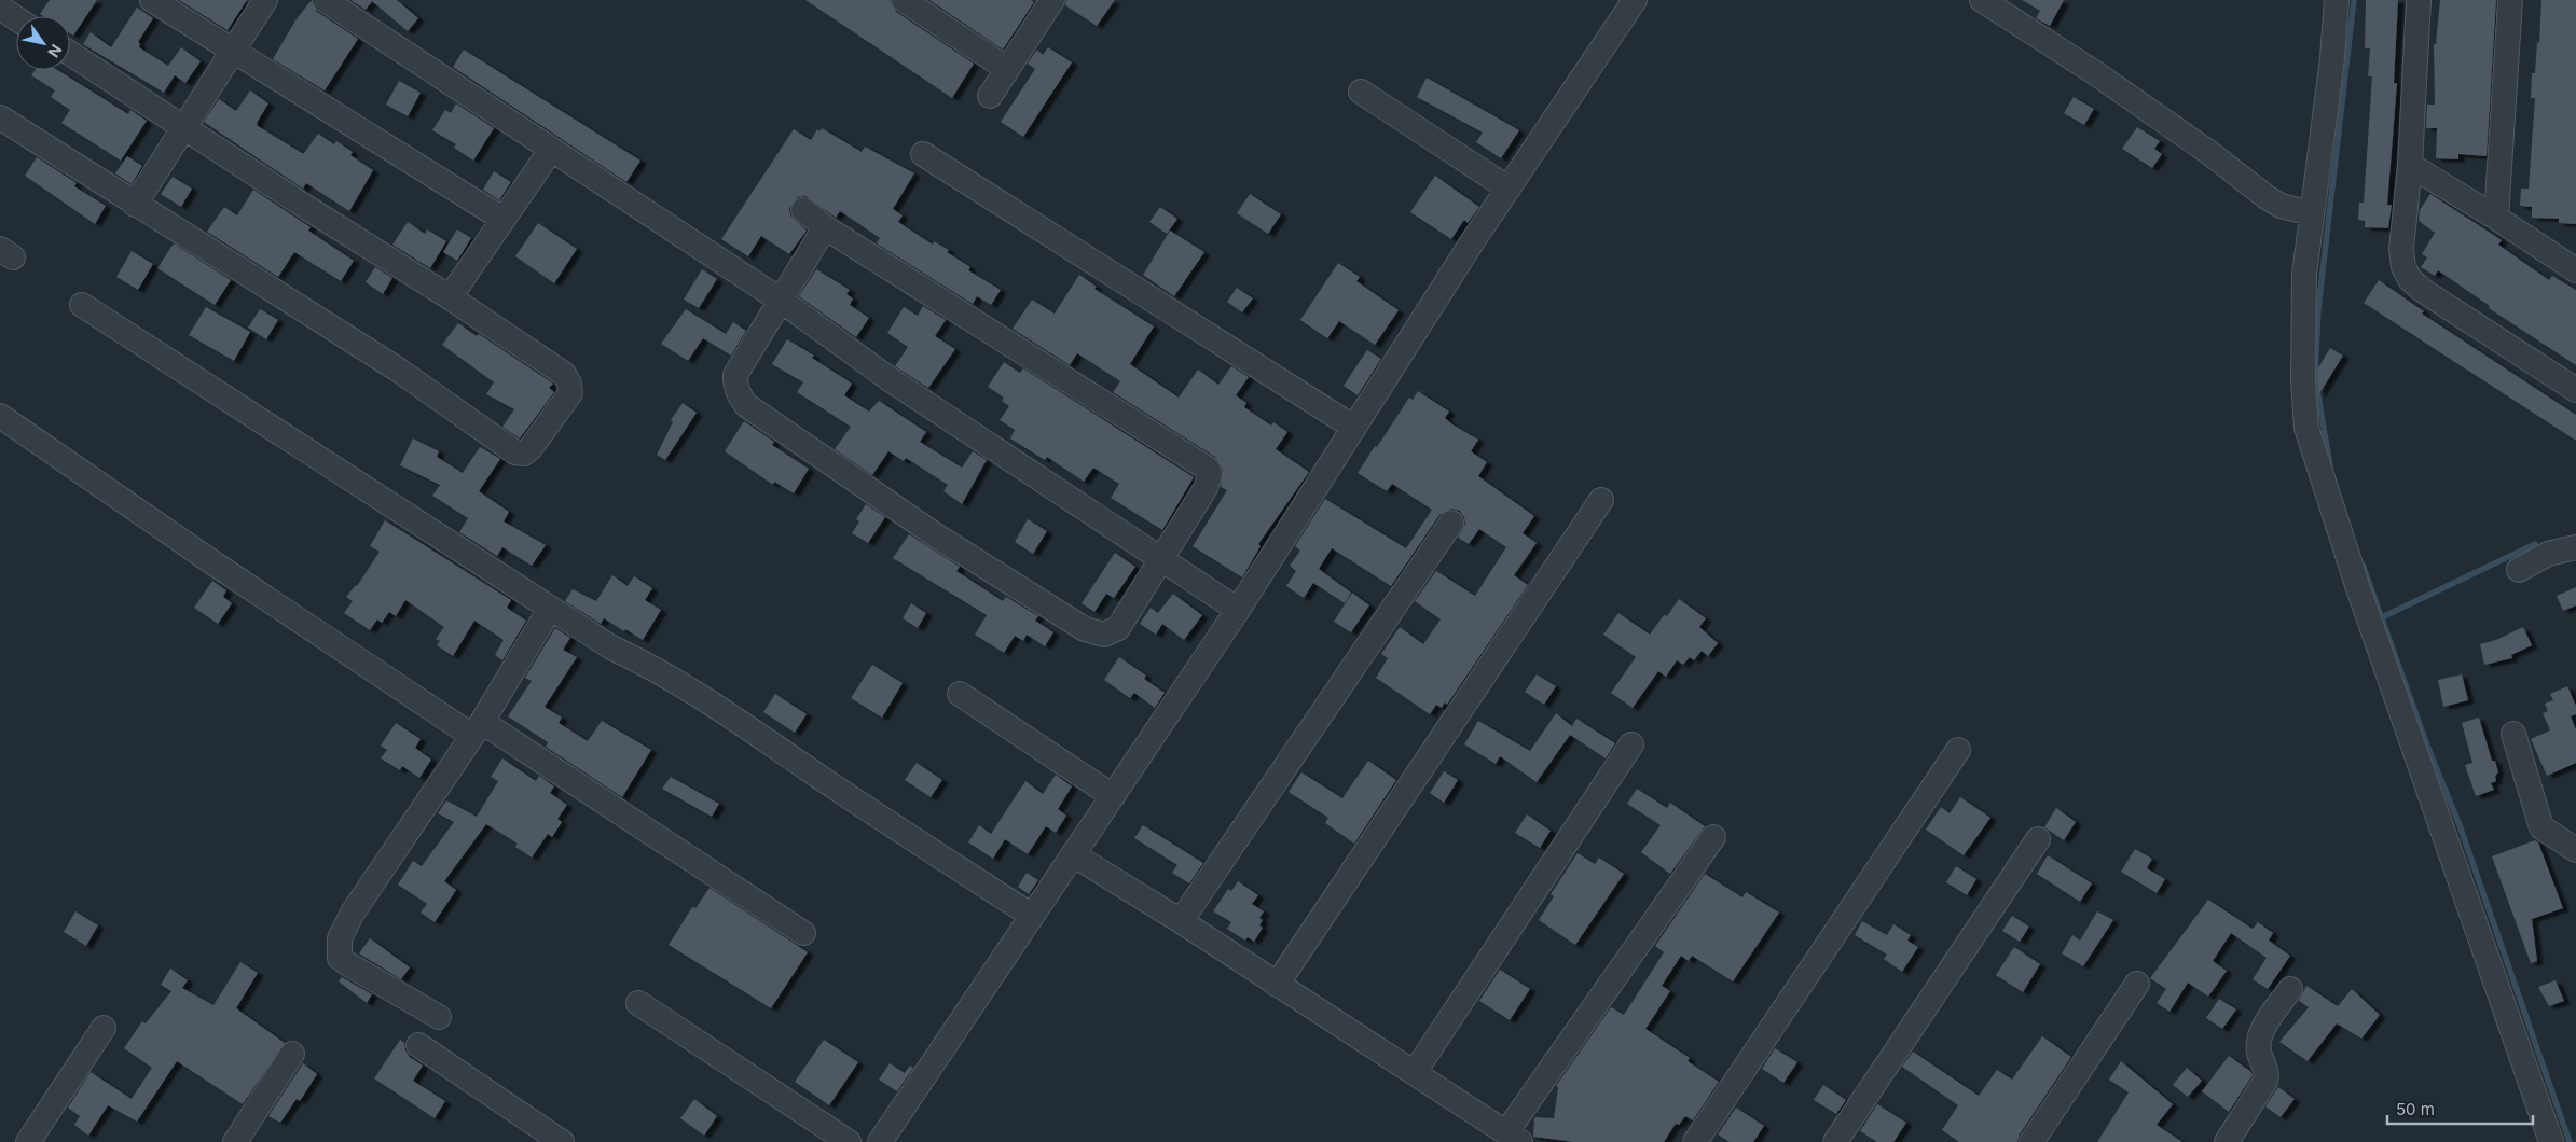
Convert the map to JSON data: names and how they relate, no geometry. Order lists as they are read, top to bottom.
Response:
{
  "scale_bar": "50 m",
  "north": "bottom right"
}
